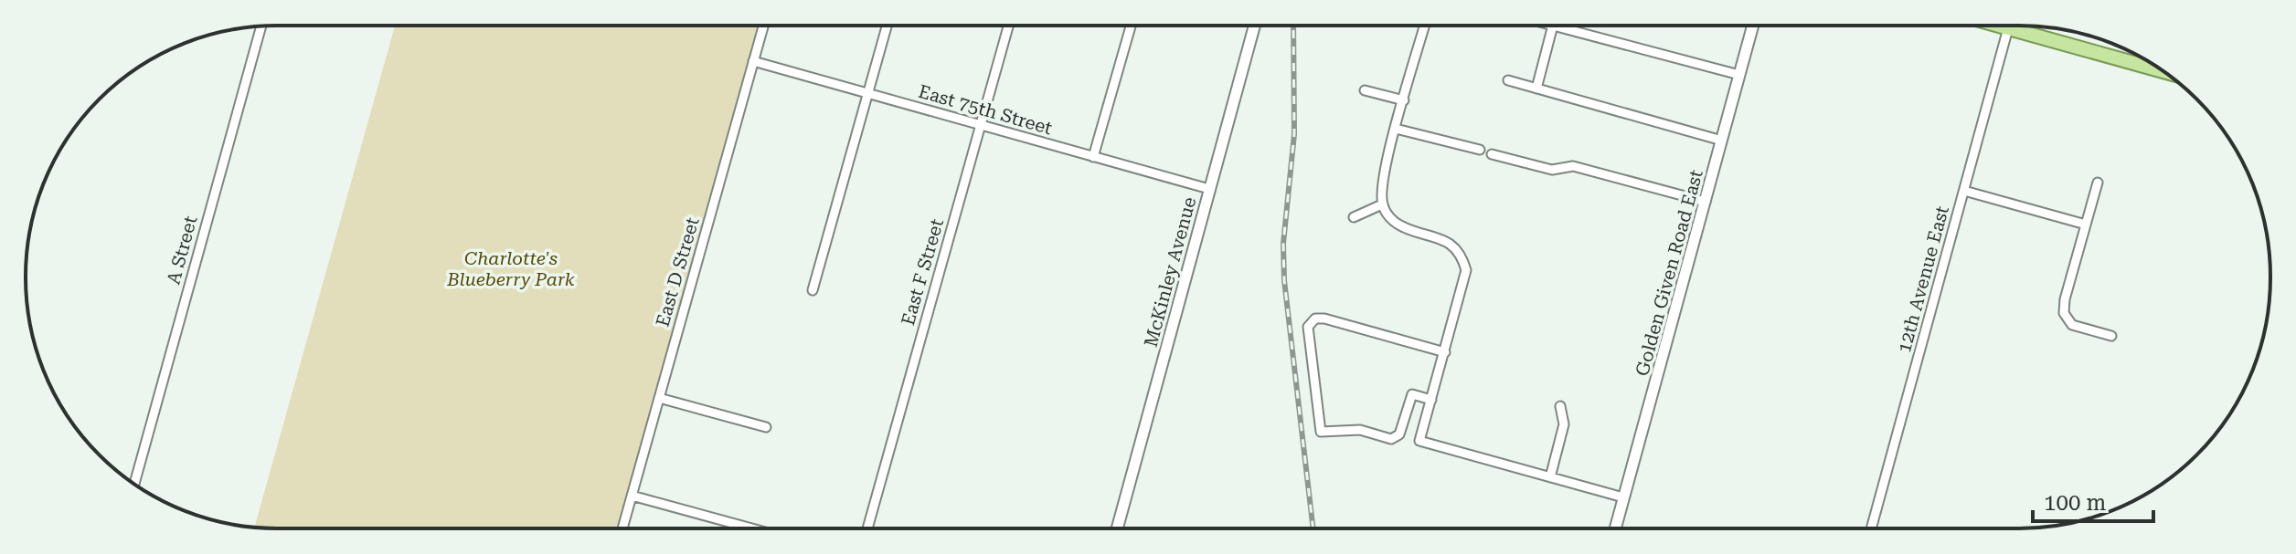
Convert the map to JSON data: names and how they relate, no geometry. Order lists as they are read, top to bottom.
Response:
{
  "streets": {
    "street": [
      "East 75th Street",
      "A Street",
      "East D Street",
      "East F Street",
      "McKinley Avenue",
      "Golden Given Road East",
      "12th Avenue East"
    ]
  },
  "crossings": [
    ["East 75th Street", "East D Street"],
    ["East 75th Street", "East F Street"],
    ["East 75th Street", "McKinley Avenue"]
  ],
  "parks": ["Charlotte's Blueberry Park"],
  "scale_bar": "100 m"
}
